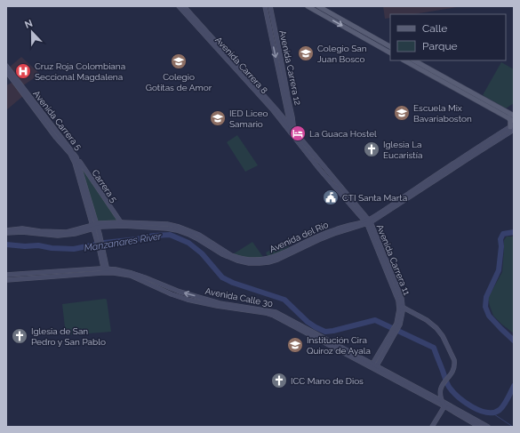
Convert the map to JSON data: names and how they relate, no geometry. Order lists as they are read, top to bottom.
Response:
{
  "streets": {
    "main road": [
      "Avenida Carrera 8",
      "Avenida Carrera 12",
      "Avenida Carrera 5",
      "Carrera 5",
      "Avenida del Río",
      "Avenida Carrera 11",
      "Avenida Calle 30"
    ]
  },
  "crossings": [
    ["Avenida Carrera 8", "Avenida Carrera 12"],
    ["Avenida Carrera 8", "Avenida Carrera 11"],
    ["Avenida Carrera 12", "Avenida Carrera 11"],
    ["Avenida Carrera 5", "Carrera 5"],
    ["Avenida Carrera 5", "Avenida del Río"],
    ["Avenida Carrera 5", "Avenida Calle 30"],
    ["Carrera 5", "Avenida del Río"],
    ["Avenida del Río", "Avenida Carrera 11"],
    ["Avenida Carrera 11", "Avenida Calle 30"]
  ],
  "water": ["Manzanares River"],
  "places": {
    "school or university": [
      "Colegio San Juan Bosco",
      "Colegio Gotitas de Amor",
      "Escuela Mix Bavariaboston",
      "IED Liceo Samario",
      "Institución Cira Quiroz de Ayala"
    ],
    "hospital": ["Cruz Roja Colombiana Seccional Magdalena"],
    "hotel": ["La Guaca Hostel"],
    "church": ["Iglesia La Eucaristía", "Iglesia de San Pedro y San Pablo", "ICC Mano de Dios"],
    "public building": ["CTI Santa Marta"]
  },
  "legend": ["Calle", "Parque"],
  "north": "top"
}
